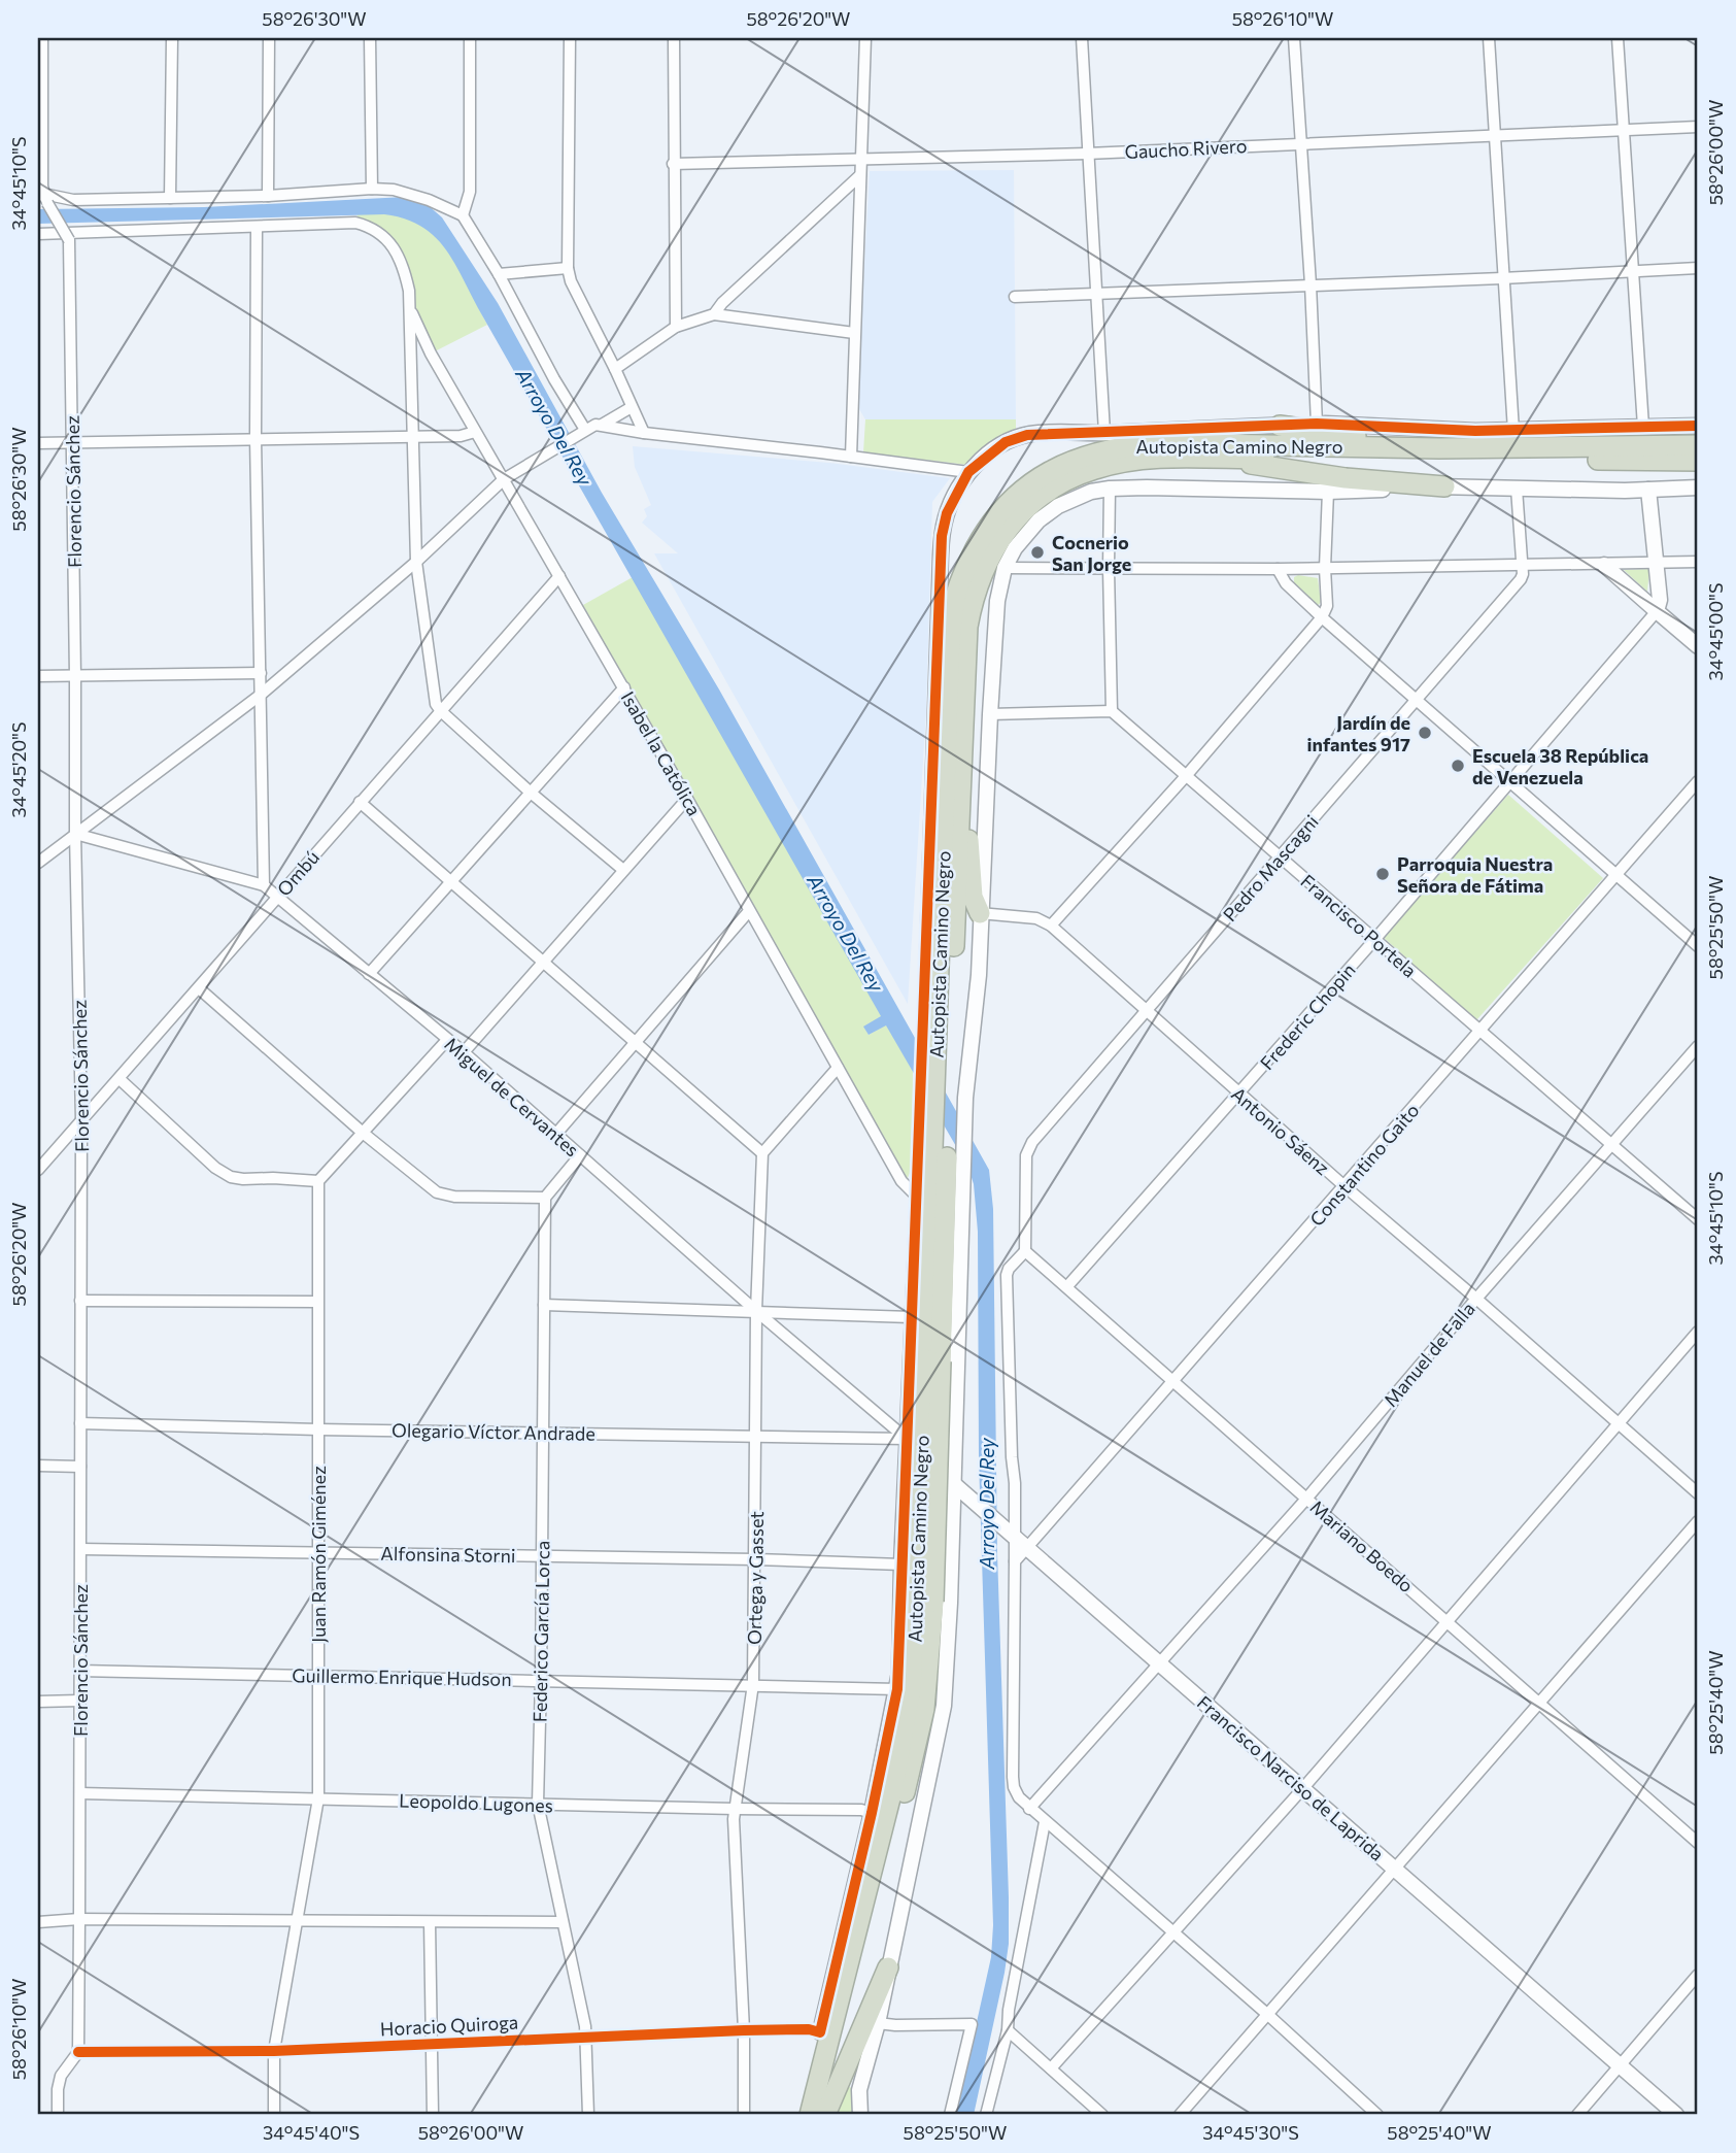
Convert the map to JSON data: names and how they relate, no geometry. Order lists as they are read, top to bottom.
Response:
{
  "streets": {
    "highway": ["Autopista Camino Negro"],
    "street": [
      "Gaucho Rivero",
      "Florencio Sánchez",
      "Isabel la Católica",
      "Pedro Mascagni",
      "Ombú",
      "Francisco Portela",
      "Frederic Chopin",
      "Miguel de Cervantes",
      "Antonio Sáenz",
      "Constantino Gaito",
      "Manuel de Falla",
      "Olegario Víctor Andrade",
      "Mariano Boedo",
      "Juan Ramón Giménez",
      "Alfonsina Storni",
      "Ortega y Gasset",
      "Federico García Lorca",
      "Guillermo Enrique Hudson",
      "Francisco Narciso de Laprida",
      "Leopoldo Lugones",
      "Horacio Quiroga"
    ]
  },
  "crossings": [
    ["Florencio Sánchez", "Ombú"],
    ["Florencio Sánchez", "Miguel de Cervantes"],
    ["Florencio Sánchez", "Olegario Víctor Andrade"],
    ["Florencio Sánchez", "Alfonsina Storni"],
    ["Florencio Sánchez", "Guillermo Enrique Hudson"],
    ["Florencio Sánchez", "Leopoldo Lugones"],
    ["Florencio Sánchez", "Horacio Quiroga"],
    ["Isabel la Católica", "Ombú"],
    ["Pedro Mascagni", "Francisco Portela"],
    ["Pedro Mascagni", "Antonio Sáenz"],
    ["Pedro Mascagni", "Mariano Boedo"],
    ["Ombú", "Miguel de Cervantes"],
    ["Francisco Portela", "Frederic Chopin"],
    ["Francisco Portela", "Constantino Gaito"],
    ["Francisco Portela", "Manuel de Falla"],
    ["Frederic Chopin", "Antonio Sáenz"],
    ["Frederic Chopin", "Mariano Boedo"],
    ["Miguel de Cervantes", "Olegario Víctor Andrade"],
    ["Miguel de Cervantes", "Ortega y Gasset"],
    ["Miguel de Cervantes", "Francisco Narciso de Laprida"],
    ["Antonio Sáenz", "Constantino Gaito"],
    ["Antonio Sáenz", "Manuel de Falla"],
    ["Constantino Gaito", "Mariano Boedo"],
    ["Constantino Gaito", "Francisco Narciso de Laprida"],
    ["Manuel de Falla", "Mariano Boedo"],
    ["Manuel de Falla", "Francisco Narciso de Laprida"],
    ["Olegario Víctor Andrade", "Juan Ramón Giménez"],
    ["Olegario Víctor Andrade", "Ortega y Gasset"],
    ["Olegario Víctor Andrade", "Federico García Lorca"],
    ["Olegario Víctor Andrade", "Francisco Narciso de Laprida"],
    ["Juan Ramón Giménez", "Alfonsina Storni"],
    ["Juan Ramón Giménez", "Guillermo Enrique Hudson"],
    ["Juan Ramón Giménez", "Leopoldo Lugones"],
    ["Juan Ramón Giménez", "Horacio Quiroga"],
    ["Alfonsina Storni", "Ortega y Gasset"],
    ["Alfonsina Storni", "Federico García Lorca"],
    ["Ortega y Gasset", "Guillermo Enrique Hudson"],
    ["Ortega y Gasset", "Leopoldo Lugones"],
    ["Ortega y Gasset", "Horacio Quiroga"],
    ["Federico García Lorca", "Guillermo Enrique Hudson"],
    ["Federico García Lorca", "Leopoldo Lugones"],
    ["Federico García Lorca", "Horacio Quiroga"]
  ],
  "water": ["Arroyo Del Rey"],
  "places": [
    "Cocnerio San Jorge",
    "Jardín de infantes 917",
    "Escuela 38 República de Venezuela",
    "Parroquia Nuestra Señora de Fátima"
  ],
  "coordinates": [
    "58°26'30\"W",
    "58°26'20\"W",
    "58°26'10\"W",
    "58°26'00\"W",
    "34°45'10\"S",
    "34°45'00\"S",
    "34°45'20\"S",
    "58°25'50\"W",
    "58°25'40\"W",
    "34°45'40\"S",
    "34°45'30\"S"
  ]
}
